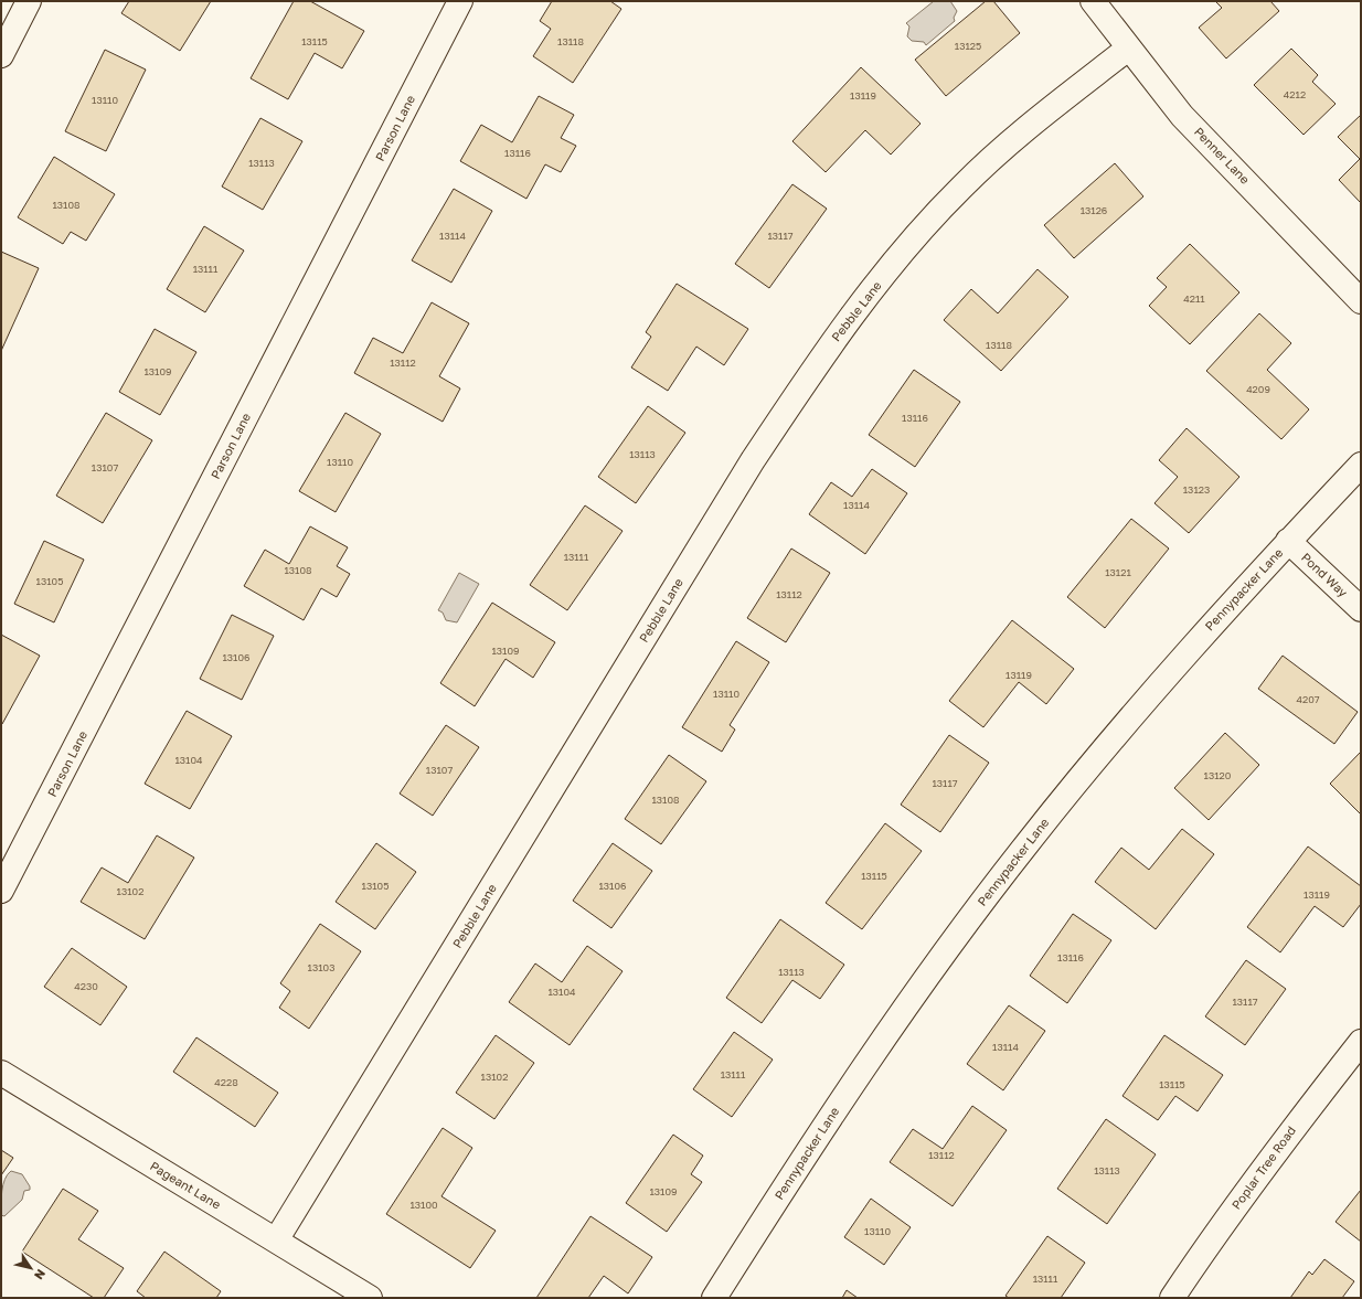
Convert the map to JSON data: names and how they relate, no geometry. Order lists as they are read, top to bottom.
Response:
{
  "streets": {
    "street": [
      "Parson Lane",
      "Penner Lane",
      "Pebble Lane",
      "Pond Way",
      "Pennypacker Lane",
      "Poplar Tree Road",
      "Pageant Lane"
    ]
  },
  "crossings": [
    ["Penner Lane", "Pebble Lane"],
    ["Pebble Lane", "Pageant Lane"],
    ["Pond Way", "Pennypacker Lane"]
  ],
  "house_numbers": [
    "13115",
    "13118",
    "13125",
    "4212",
    "13119",
    "13110",
    "13116",
    "13113",
    "13108",
    "13126",
    "13114",
    "13117",
    "13111",
    "4211",
    "13118",
    "13112",
    "13109",
    "4209",
    "13116",
    "13113",
    "13110",
    "13107",
    "13123",
    "13114",
    "13111",
    "13108",
    "13121",
    "13105",
    "13112",
    "13109",
    "13106",
    "13119",
    "13110",
    "4207",
    "13104",
    "13107",
    "13120",
    "13117",
    "13108",
    "13115",
    "13105",
    "13106",
    "13102",
    "13119",
    "13116",
    "13103",
    "13113",
    "4230",
    "13104",
    "13117",
    "13114",
    "13111",
    "13102",
    "4228",
    "13115",
    "13112",
    "13113",
    "13109",
    "13100",
    "13110",
    "13111"
  ],
  "north": "bottom right"
}
